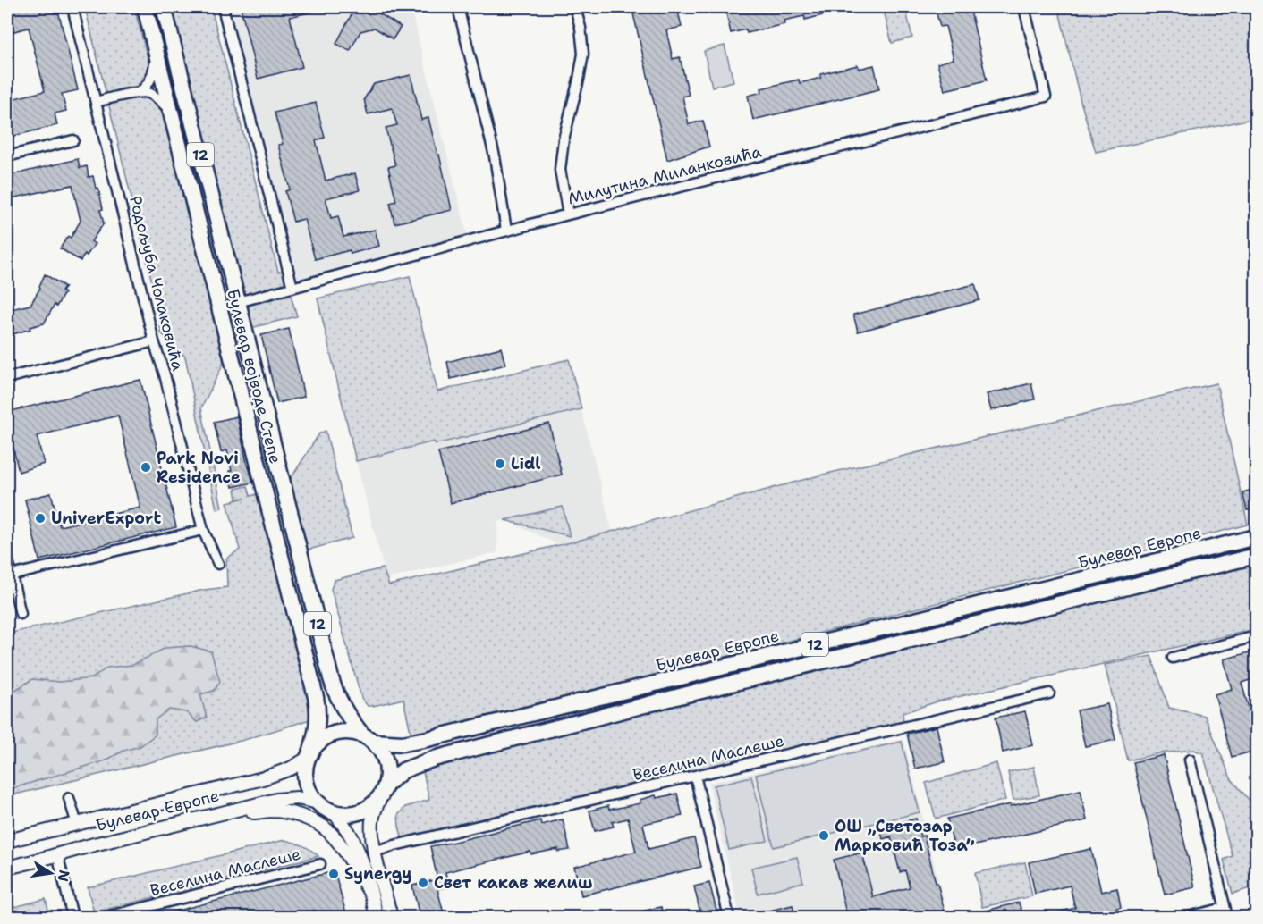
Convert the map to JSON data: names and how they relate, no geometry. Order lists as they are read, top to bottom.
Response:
{
  "streets": {
    "main road": ["12", "Булевар војводе Степе", "Булевар Европе"],
    "street": ["Милутина Миланковића", "Родољуба Чолаковића", "Веселина Маслеше"]
  },
  "crossings": [
    ["12", "Булевар војводе Степе"],
    ["12", "Булевар Европе"],
    ["Милутина Миланковића", "Булевар војводе Степе"],
    ["Булевар војводе Степе", "Булевар Европе"]
  ],
  "places": [
    "Lidl",
    "Park Novi Residence",
    "UniverExport",
    "ОШ „Светозар Марковић Тоза”",
    "Synergy",
    "Свет какав желиш"
  ],
  "north": "right"
}
